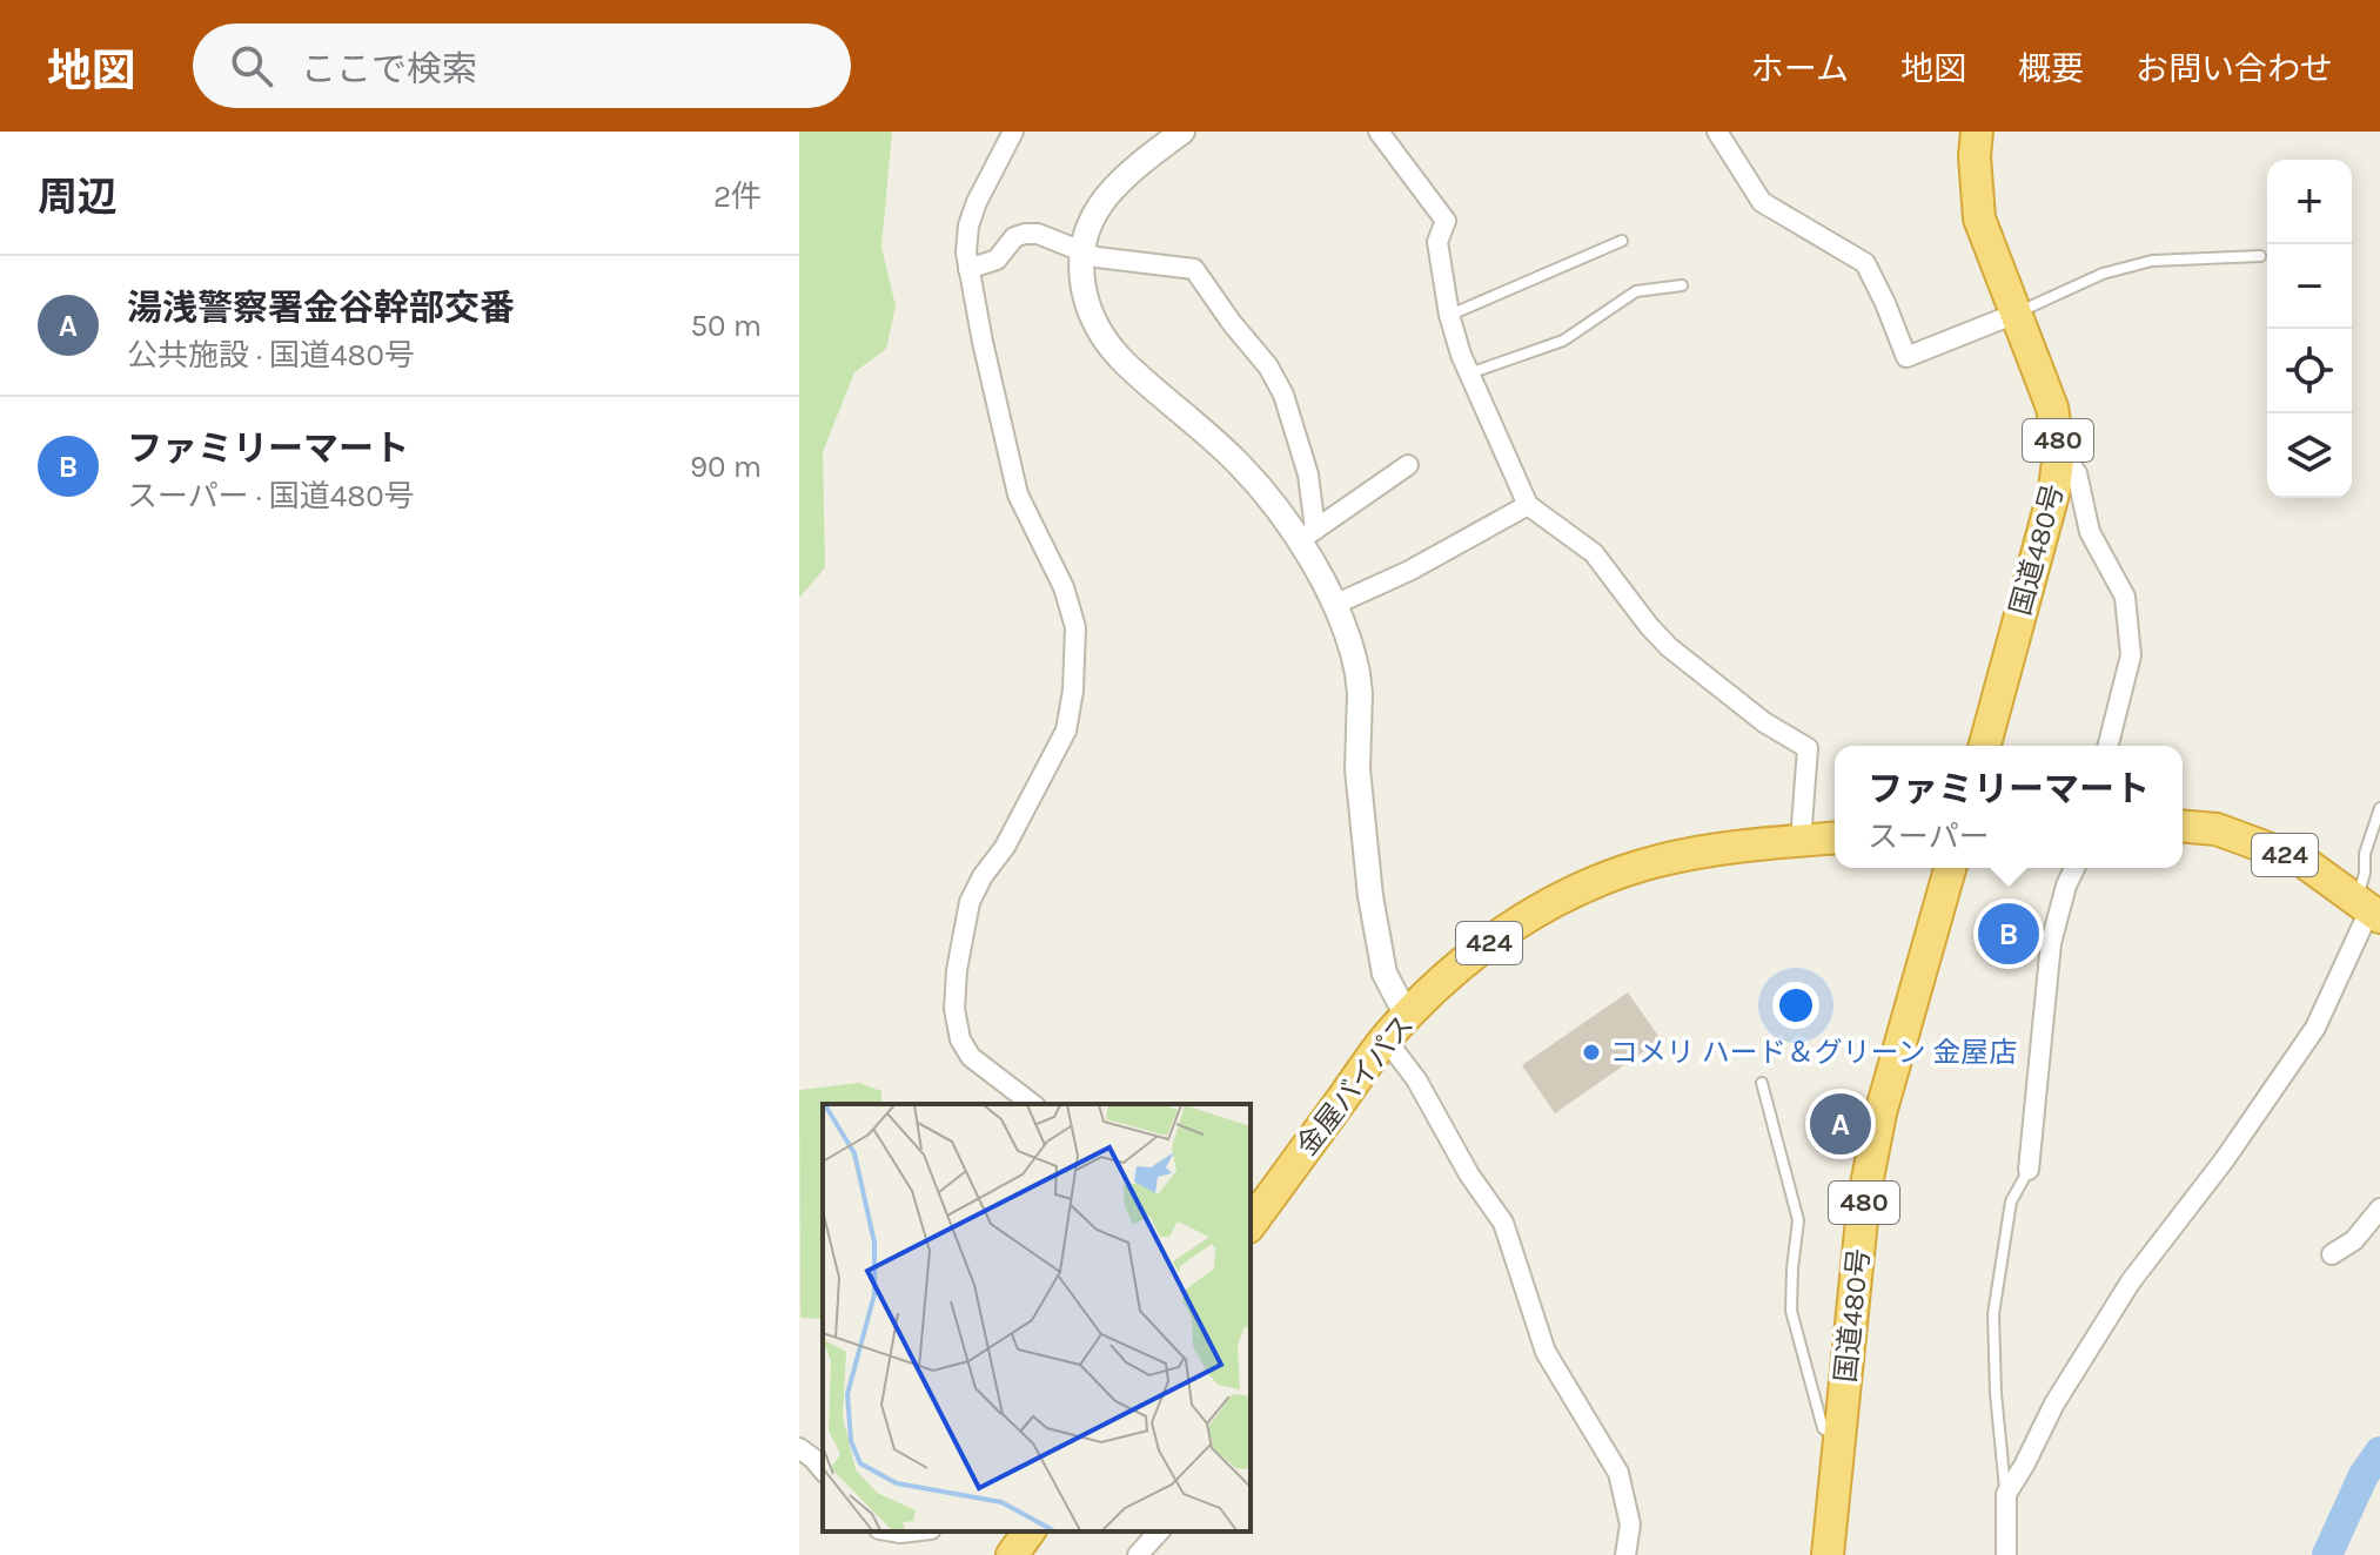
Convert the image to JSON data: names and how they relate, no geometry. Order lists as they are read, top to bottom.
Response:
{
  "streets": {
    "highway": [
      "480",
      "国道480号",
      "424",
      "金屋バイパス"
    ]
  },
  "places": ["コメリ ハード＆グリーン 金屋店"],
  "page": {
    "header": "地図",
    "search": "ここで検索",
    "nav": [
      "ホーム",
      "地図",
      "概要",
      "お問い合わせ"
    ],
    "heading": ["周辺", "2件"],
    "map_buttons": ["+", "−"],
    "list": [
      {
        "mark": "A",
        "name": "湯浅警察署金谷幹部交番",
        "note": "公共施設 · 国道480号",
        "value": "50 m"
      },
      {
        "mark": "B",
        "name": "ファミリーマート",
        "note": "スーパー · 国道480号",
        "value": "90 m"
      }
    ],
    "popup": ["ファミリーマート", "スーパー"],
    "pins": ["B", "A"]
  }
}
